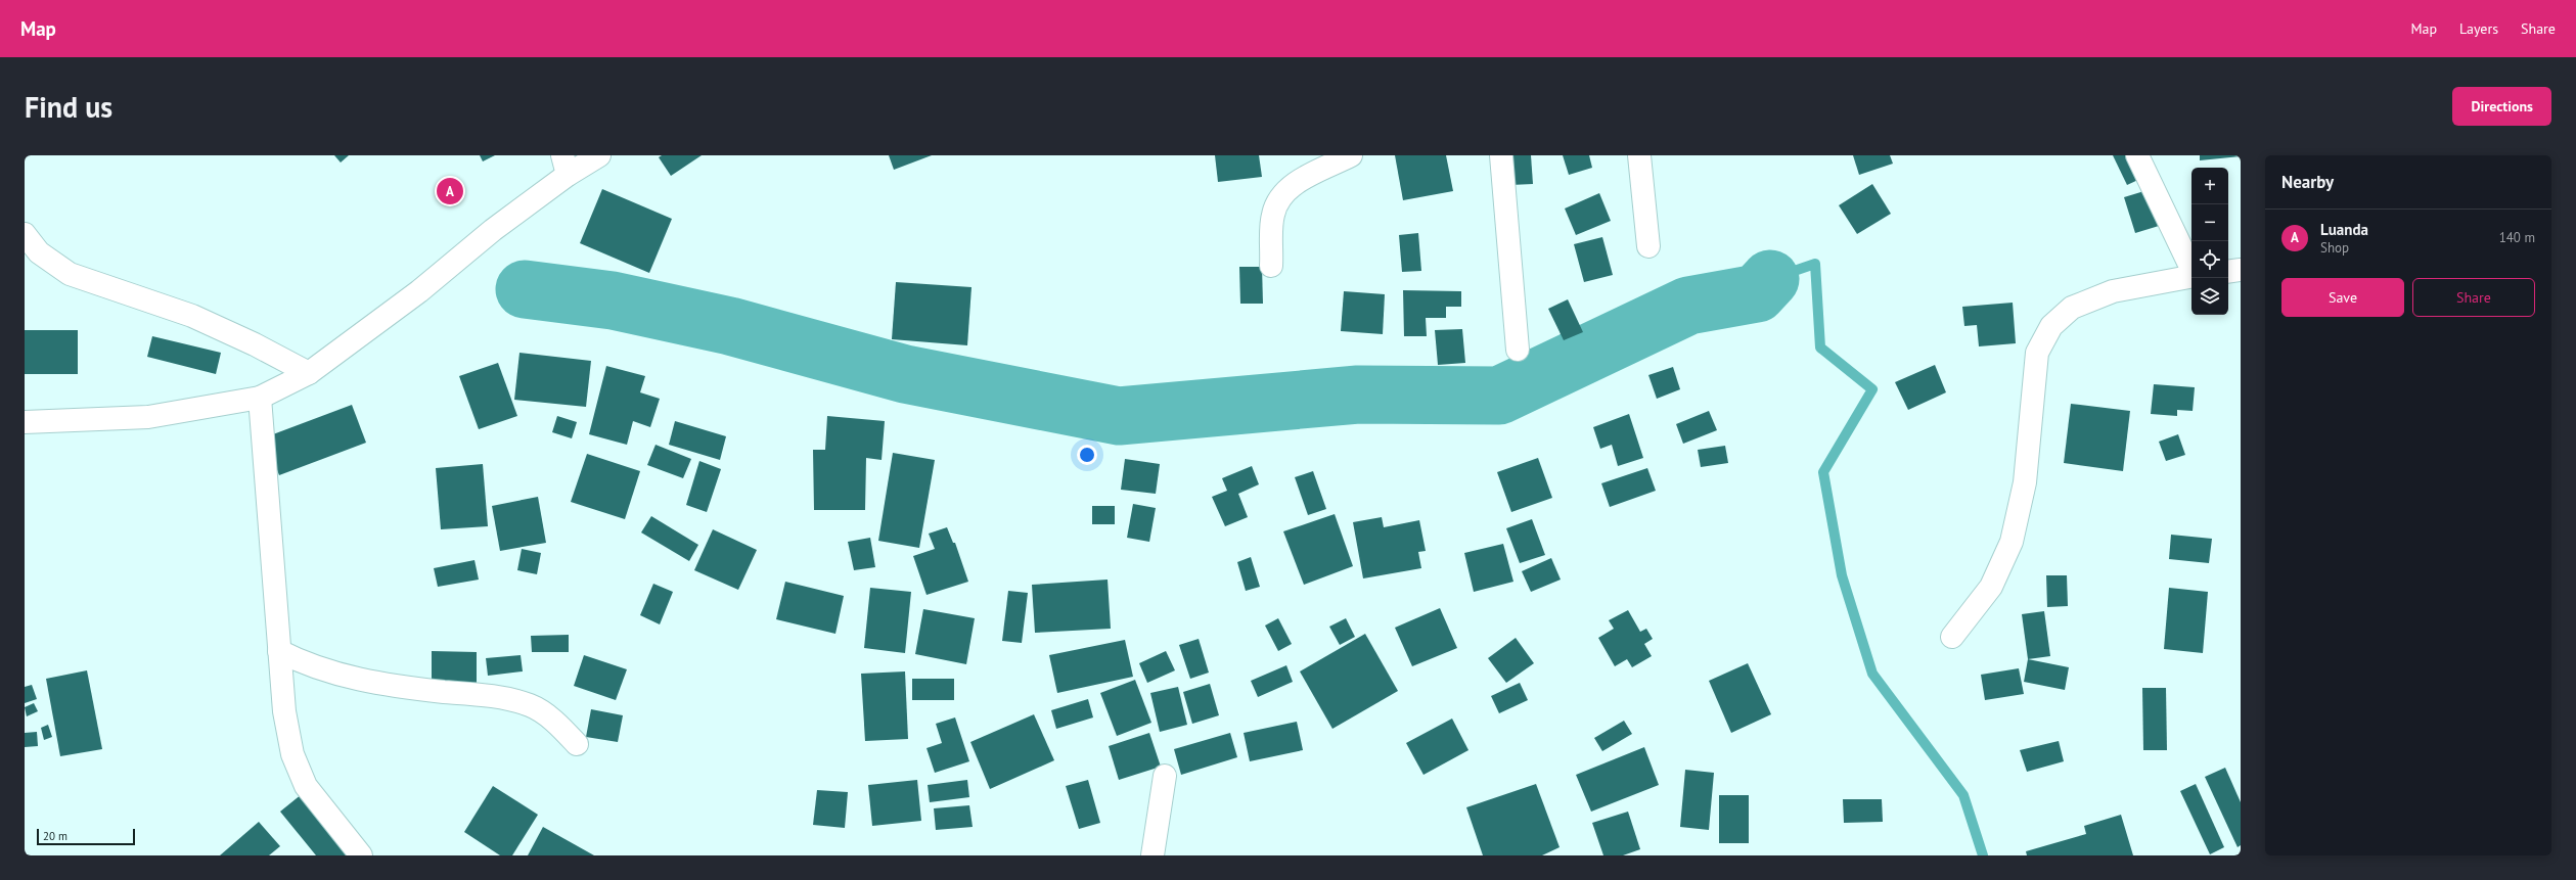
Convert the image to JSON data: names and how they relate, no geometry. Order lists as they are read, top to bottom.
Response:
{
  "scale_bar": "20 m",
  "page": {
    "header": "Map",
    "nav": ["Map", "Layers", "Share"],
    "buttons": [
      "Directions",
      ["Save", "Share"]
    ],
    "title": "Find us",
    "heading": "Nearby",
    "map_buttons": ["+", "−"],
    "pins": "A",
    "list": [
      {
        "mark": "A",
        "name": "Luanda",
        "note": "Shop",
        "value": "140 m"
      }
    ],
    "scale": "20 m"
  }
}
